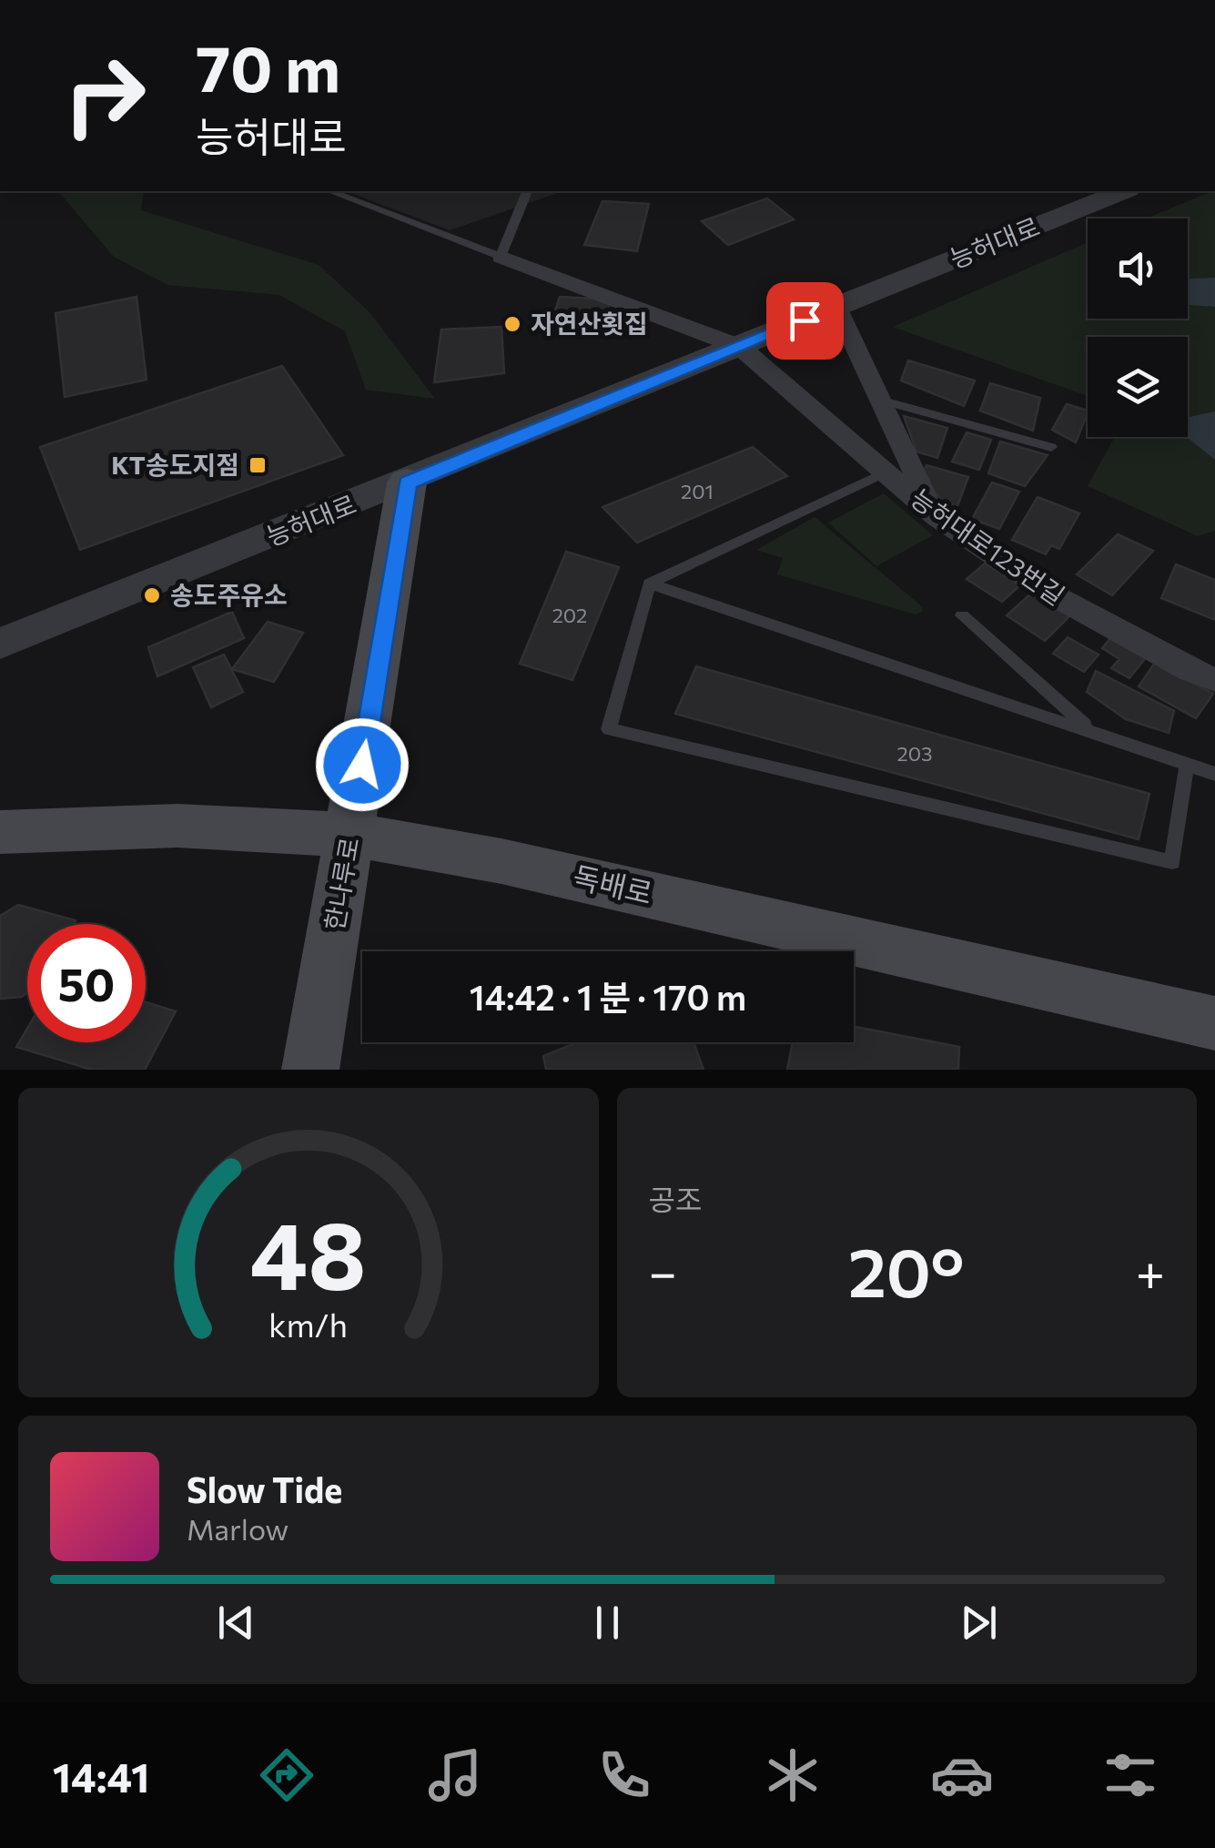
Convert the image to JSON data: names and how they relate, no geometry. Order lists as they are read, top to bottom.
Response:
{
  "streets": {
    "main road": ["한나루로", "독배로"],
    "street": ["능허대로", "능허대로123번길"]
  },
  "crossings": [
    ["능허대로", "능허대로123번길"],
    ["능허대로", "한나루로"],
    ["한나루로", "독배로"]
  ],
  "places": {
    "other": ["자연산횟집", "송도주유소"],
    "transit": ["KT송도지점"]
  },
  "house_numbers": ["201", "202", "203"],
  "page": {
    "turn": ["70 m", "능허대로"],
    "limit": "50",
    "trip": "14:42 · 1 분 · 170 m",
    "tile": "공조",
    "heat": ["−", "20°", "+"],
    "song": ["Slow Tide", "Marlow"],
    "tabs": "14:41",
    "gauge": ["48", "km/h"]
  }
}
